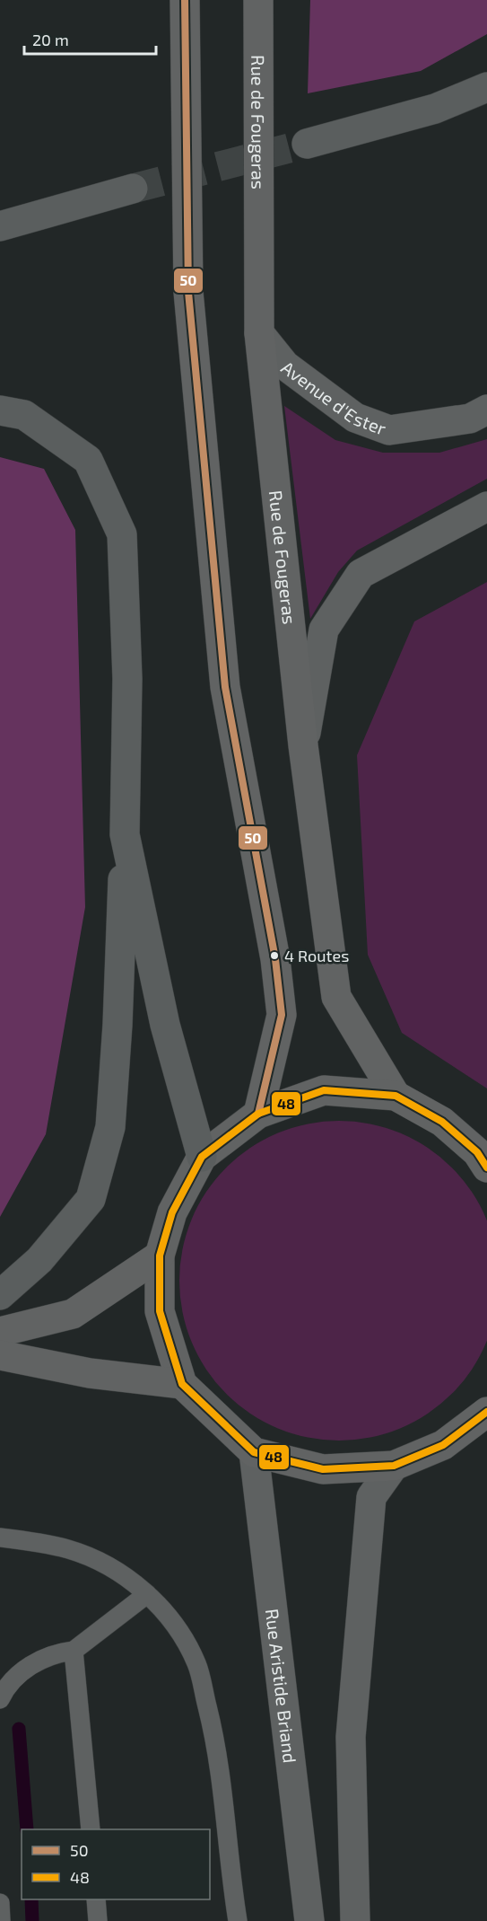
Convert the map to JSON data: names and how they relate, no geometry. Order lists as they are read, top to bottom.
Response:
{
  "streets": {
    "main road": ["Rue de Fougeras"],
    "street": ["Avenue d'Ester", "Rue Aristide Briand"]
  },
  "crossings": [
    ["Rue de Fougeras", "Avenue d'Ester"]
  ],
  "places": ["4 Routes"],
  "lines": ["transit line 50", "transit line 48"],
  "legend": ["50", "48"],
  "scale_bar": "20 m"
}
